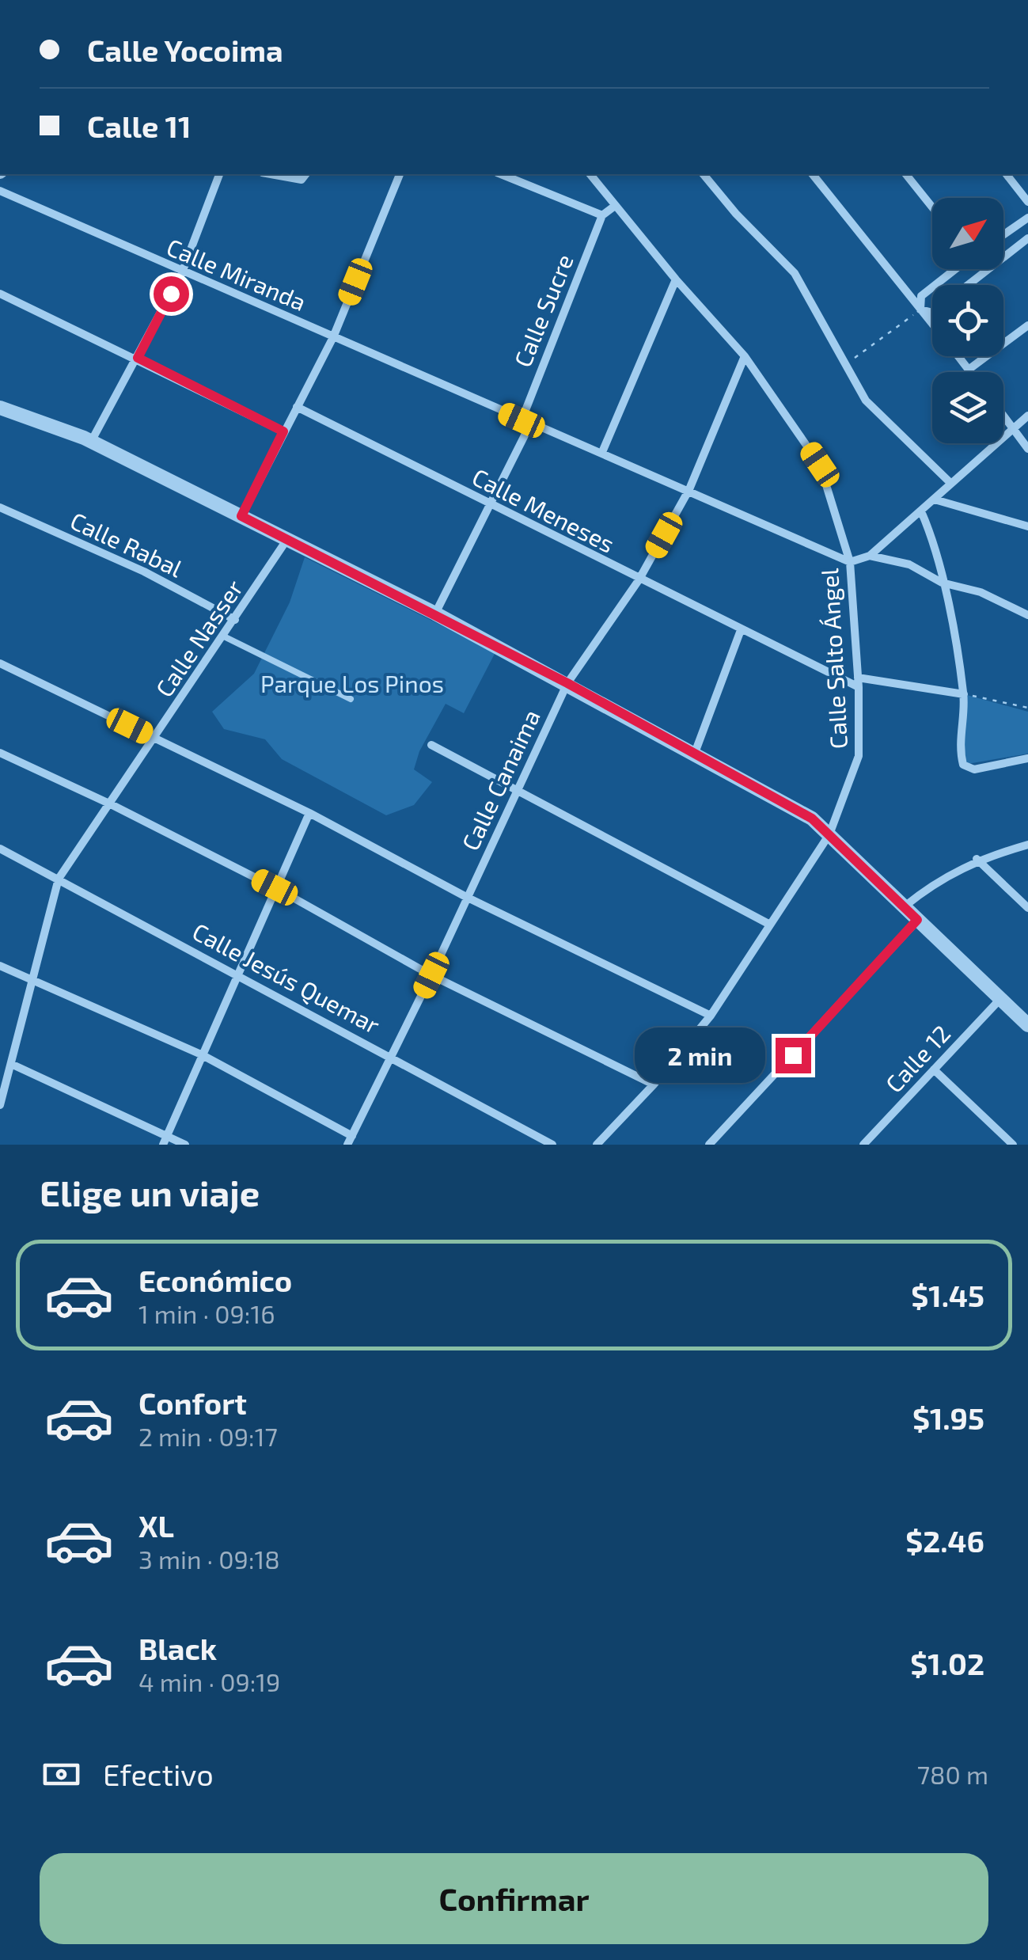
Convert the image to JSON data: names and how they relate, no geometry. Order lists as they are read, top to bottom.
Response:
{
  "streets": {
    "street": [
      "Calle Miranda",
      "Calle Sucre",
      "Calle Meneses",
      "Calle Rabal",
      "Calle Nasser",
      "Calle Salto Ángel",
      "Calle Canaima",
      "Calle Jesús Quemar",
      "Calle 12"
    ]
  },
  "crossings": [
    ["Calle Miranda", "Calle Sucre"],
    ["Calle Miranda", "Calle Salto Ángel"],
    ["Calle Miranda", "Calle Canaima"],
    ["Calle Meneses", "Calle Salto Ángel"],
    ["Calle Meneses", "Calle Canaima"],
    ["Calle Rabal", "Calle Nasser"],
    ["Calle Nasser", "Calle Jesús Quemar"],
    ["Calle Salto Ángel", "Calle Canaima"],
    ["Calle Canaima", "Calle Jesús Quemar"]
  ],
  "parks": ["Parque Los Pinos"],
  "north": "top right",
  "page": {
    "banner": ["Calle Yocoima", "Calle 11"],
    "bubble": "2 min",
    "heading": "Elige un viaje",
    "list": [
      {
        "name": "Económico",
        "note": "1 min · 09:16",
        "value": "$1.45"
      },
      {
        "name": "Confort",
        "note": "2 min · 09:17",
        "value": "$1.95"
      },
      {
        "name": "XL",
        "note": "3 min · 09:18",
        "value": "$2.46"
      },
      {
        "name": "Black",
        "note": "4 min · 09:19",
        "value": "$1.02"
      }
    ],
    "pay": ["Efectivo", "780 m"],
    "buttons": "Confirmar"
  }
}
